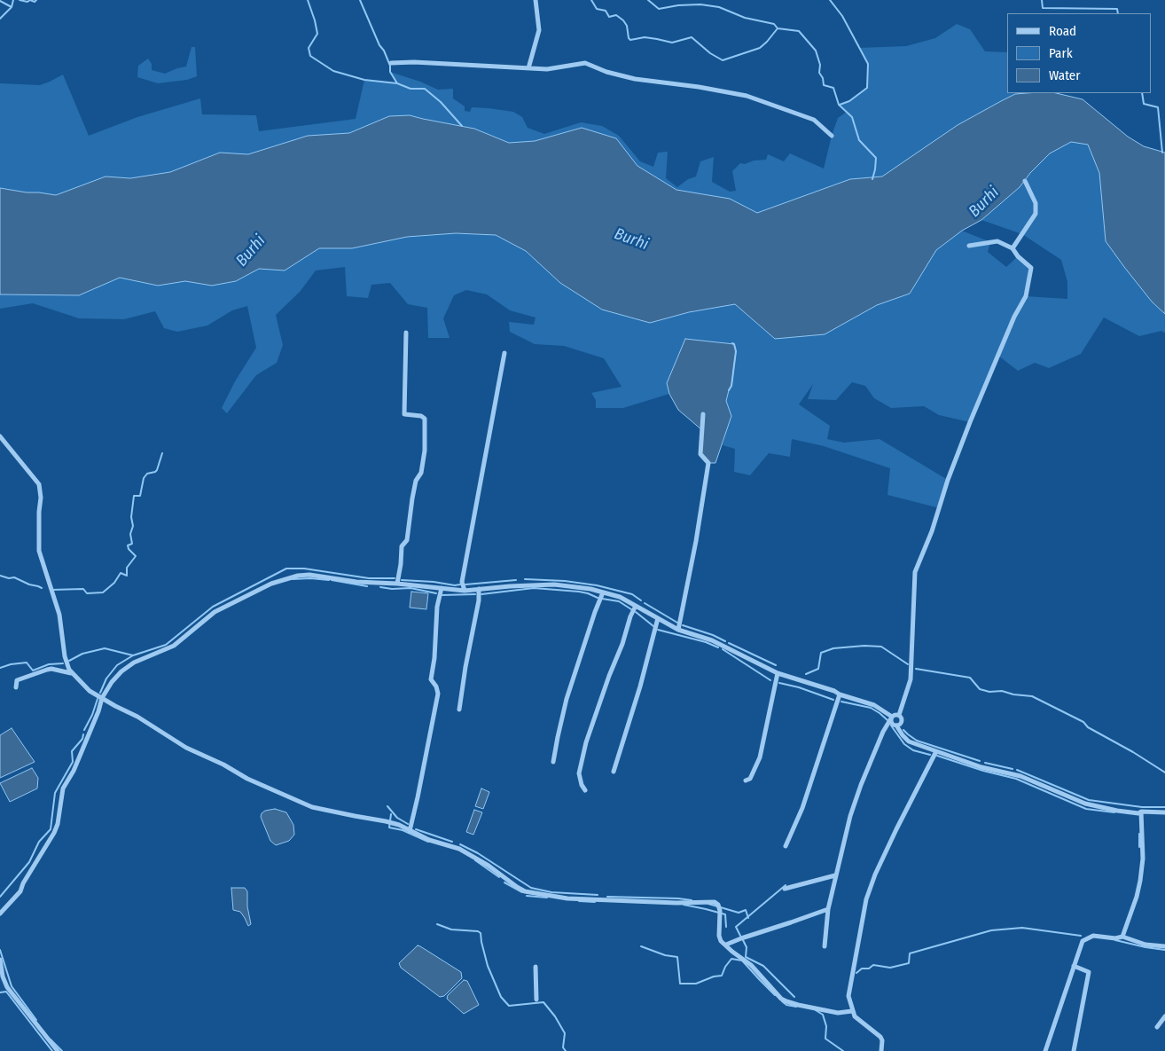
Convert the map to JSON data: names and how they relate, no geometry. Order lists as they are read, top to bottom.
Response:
{
  "water": ["Burhi"],
  "legend": ["Road", "Park", "Water"]
}
